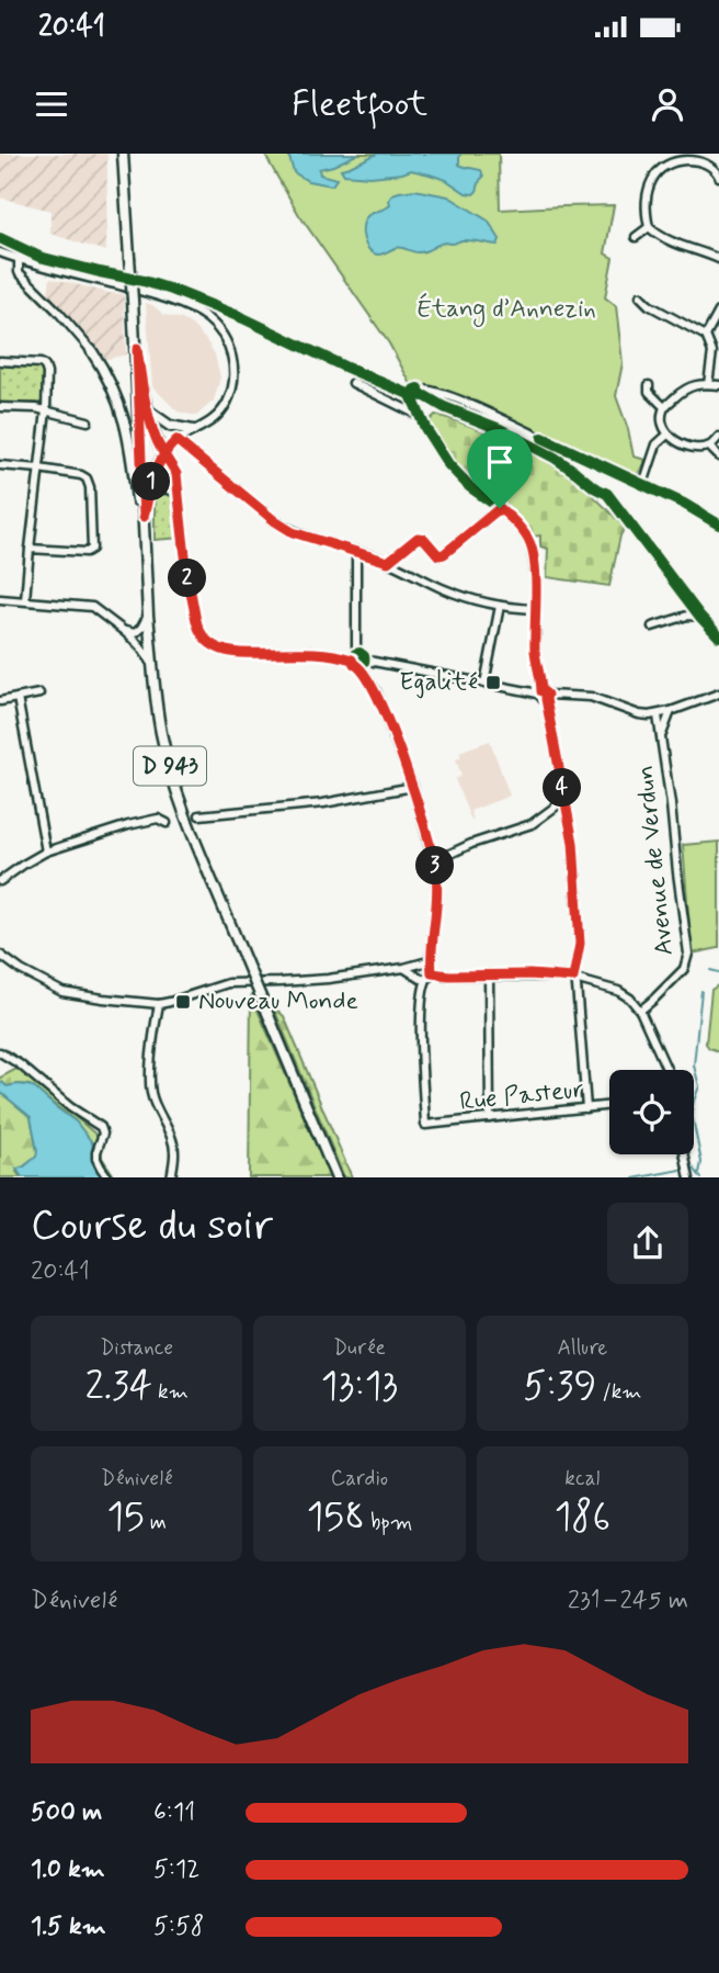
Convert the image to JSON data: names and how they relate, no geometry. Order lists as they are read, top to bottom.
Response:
{
  "streets": {
    "main road": ["D 943"],
    "street": ["Avenue de Verdun", "Rue Pasteur"]
  },
  "parks": ["Étang d’Annezin"],
  "places": {
    "transit": ["Egalité", "Nouveau Monde"]
  },
  "page": {
    "status": "20:41",
    "header": "Fleetfoot",
    "pins": [
      "1",
      "2",
      "4",
      "3"
    ],
    "heading": ["Course du soir", "20:41"],
    "stats": [
      ["Distance", "2.34 km"],
      ["Durée", "13:13"],
      ["Allure", "5:39 /km"],
      ["Dénivelé", "15 m"],
      ["Cardio", "158 bpm"],
      ["kcal", "186"]
    ],
    "chart": ["Dénivelé", "231–245 m"],
    "list": [
      {
        "name": "500 m",
        "note": "6:11"
      },
      {
        "name": "1.0 km",
        "note": "5:12"
      },
      {
        "name": "1.5 km",
        "note": "5:58"
      }
    ]
  }
}
